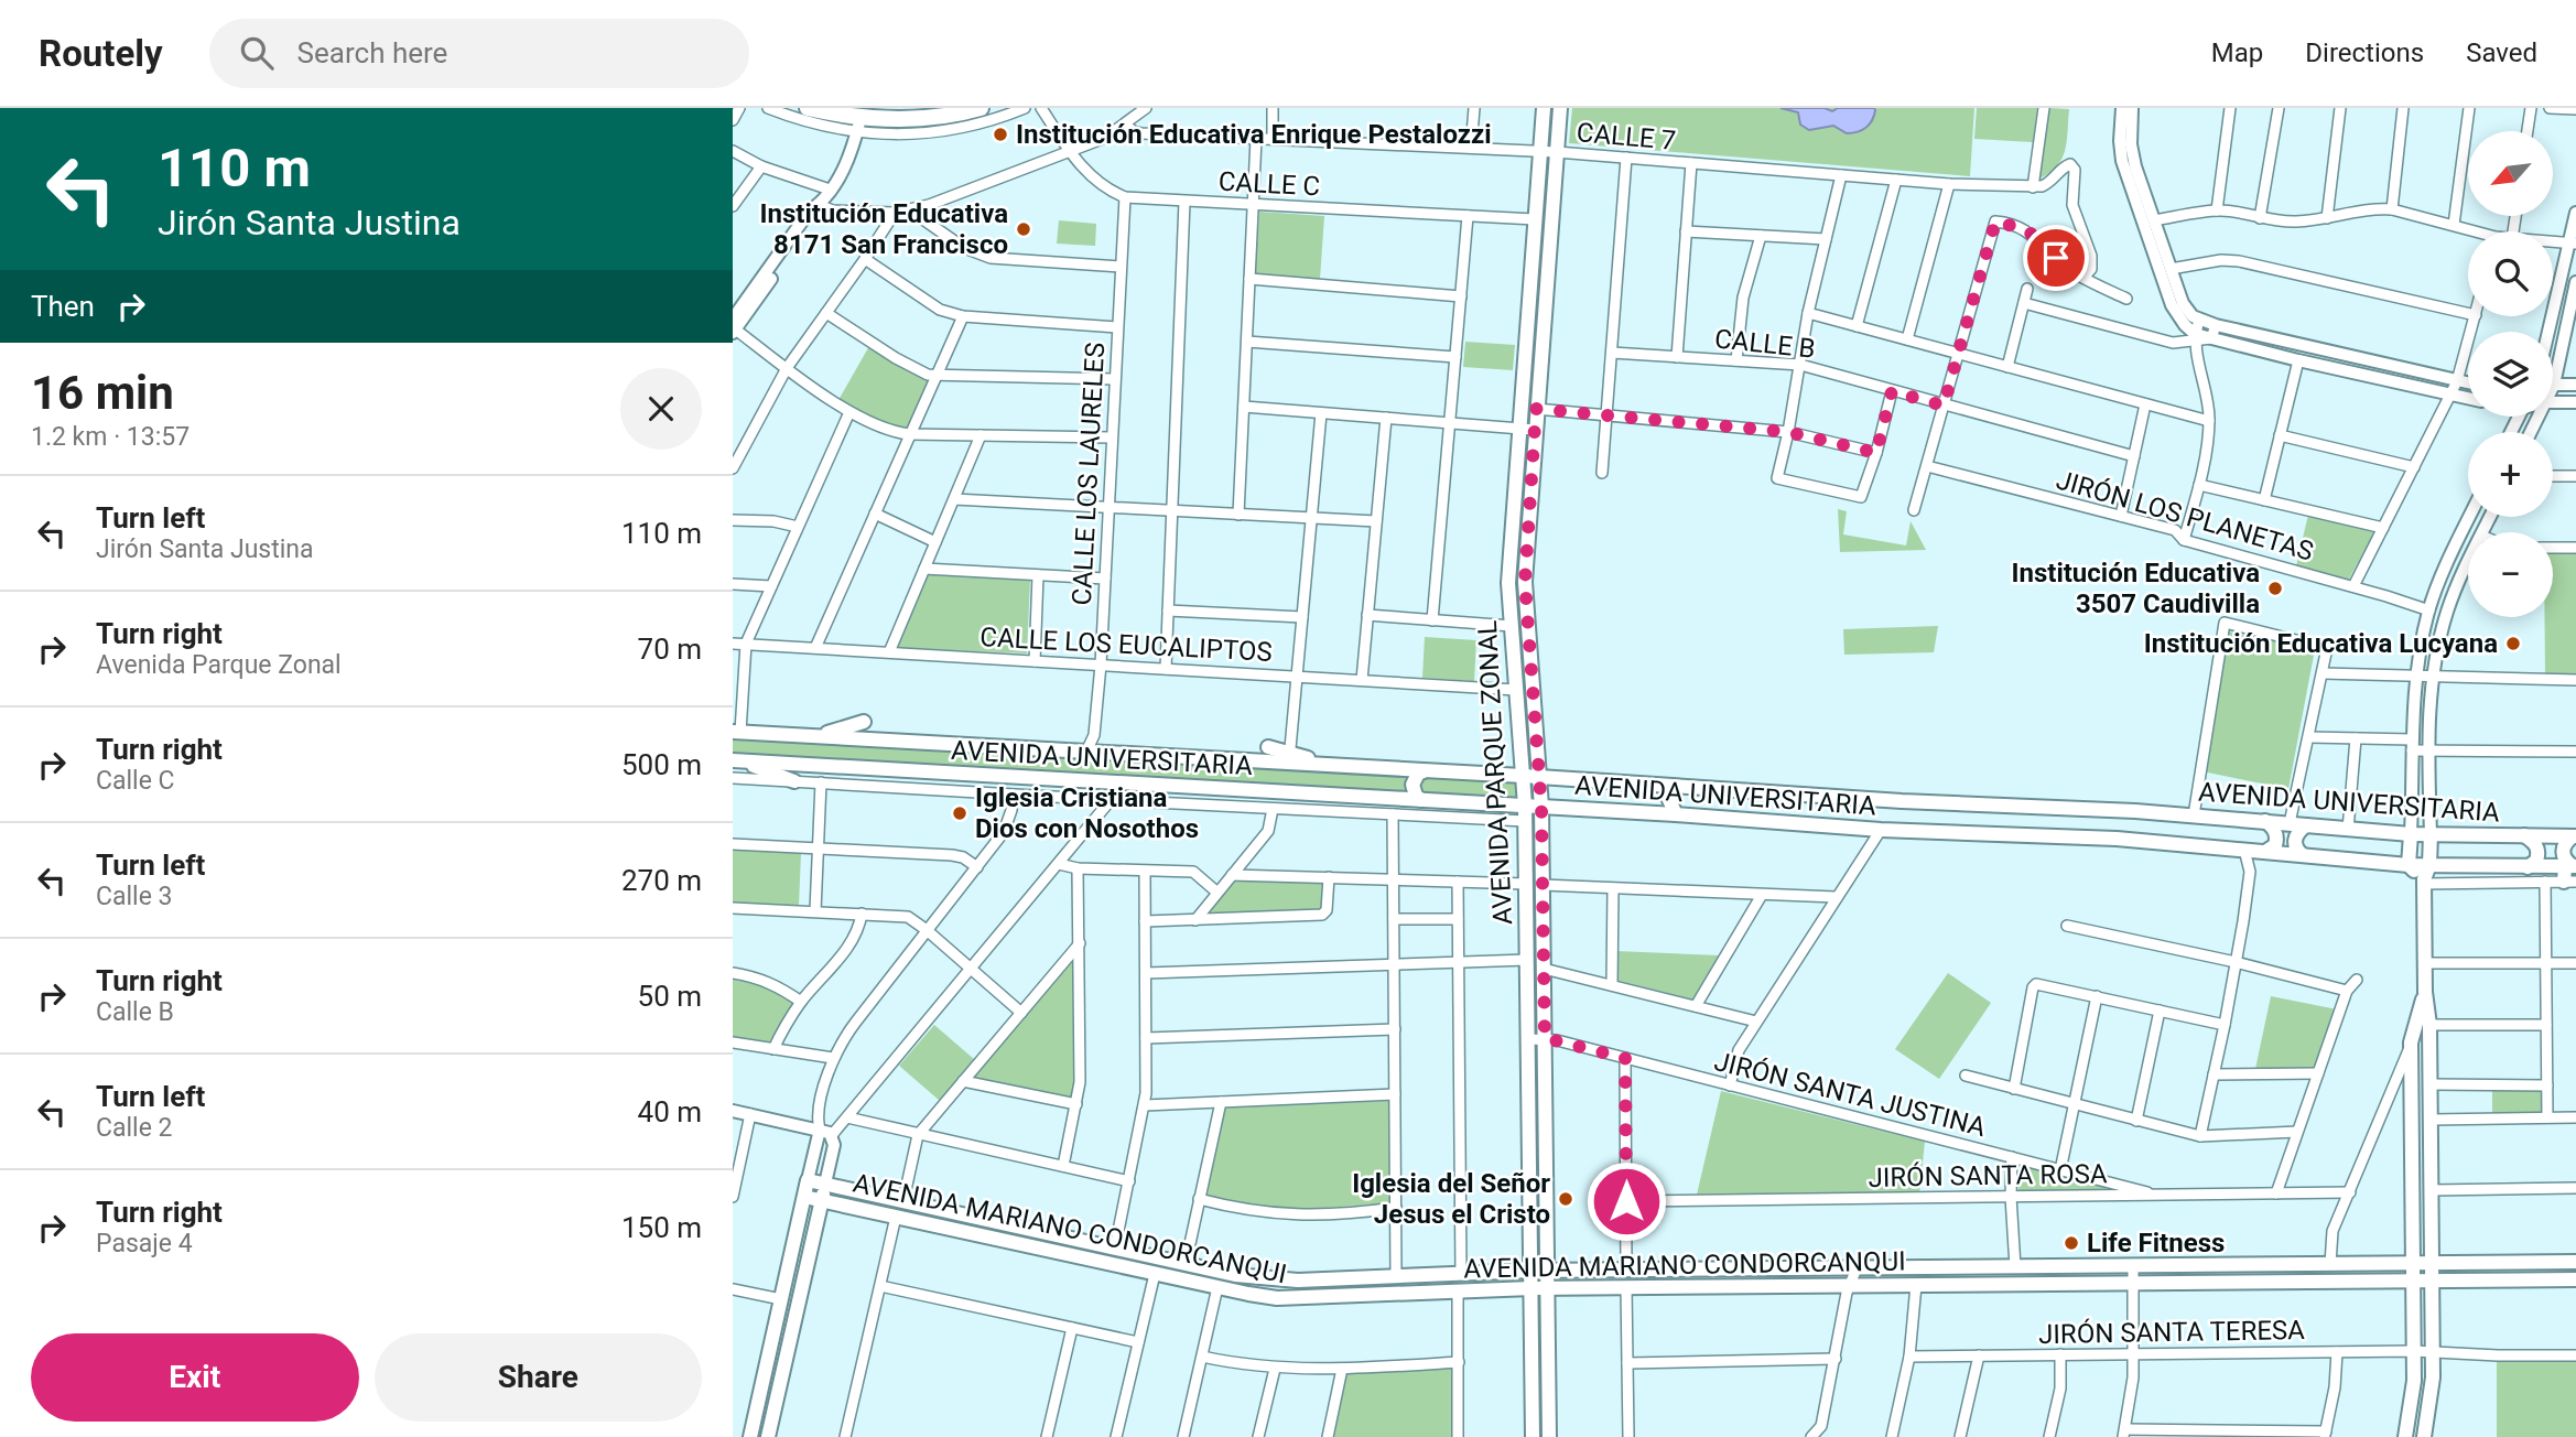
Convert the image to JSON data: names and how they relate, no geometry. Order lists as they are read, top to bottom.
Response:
{
  "streets": {
    "main road": ["AVENIDA UNIVERSITARIA", "AVENIDA PARQUE ZONAL", "AVENIDA MARIANO CONDORCANQUI"],
    "street": [
      "CALLE 7",
      "CALLE C",
      "CALLE B",
      "CALLE LOS LAURELES",
      "JIRÓN LOS PLANETAS",
      "CALLE LOS EUCALIPTOS",
      "JIRÓN SANTA JUSTINA",
      "JIRÓN SANTA ROSA",
      "JIRÓN SANTA TERESA"
    ]
  },
  "crossings": [
    ["CALLE 7", "AVENIDA PARQUE ZONAL"],
    ["CALLE C", "CALLE LOS LAURELES"],
    ["CALLE C", "AVENIDA PARQUE ZONAL"],
    ["CALLE LOS LAURELES", "CALLE LOS EUCALIPTOS"],
    ["CALLE LOS LAURELES", "AVENIDA UNIVERSITARIA"],
    ["CALLE LOS EUCALIPTOS", "AVENIDA PARQUE ZONAL"],
    ["AVENIDA UNIVERSITARIA", "AVENIDA PARQUE ZONAL"],
    ["AVENIDA PARQUE ZONAL", "JIRÓN SANTA JUSTINA"],
    ["AVENIDA PARQUE ZONAL", "AVENIDA MARIANO CONDORCANQUI"],
    ["JIRÓN SANTA JUSTINA", "JIRÓN SANTA ROSA"]
  ],
  "places": [
    "Institución Educativa Enrique Pestalozzi",
    "Institución Educativa 8171 San Francisco",
    "Institución Educativa 3507 Caudivilla",
    "Institución Educativa Lucyana",
    "Iglesia Cristiana Dios con Nosothos",
    "Iglesia del Señor Jesus el Cristo",
    "Life Fitness"
  ],
  "north": "bottom left",
  "page": {
    "header": "Routely",
    "search": "Search here",
    "nav": ["Map", "Directions", "Saved"],
    "turn": ["110 m", "Jirón Santa Justina"],
    "map_buttons": ["+", "−"],
    "then": "Then",
    "heading": ["16 min", "1.2 km · 13:57"],
    "list": [
      {
        "name": "Turn left",
        "note": "Jirón Santa Justina",
        "value": "110 m"
      },
      {
        "name": "Turn right",
        "note": "Avenida Parque Zonal",
        "value": "70 m"
      },
      {
        "name": "Turn right",
        "note": "Calle C",
        "value": "500 m"
      },
      {
        "name": "Turn left",
        "note": "Calle 3",
        "value": "270 m"
      },
      {
        "name": "Turn right",
        "note": "Calle B",
        "value": "50 m"
      },
      {
        "name": "Turn left",
        "note": "Calle 2",
        "value": "40 m"
      },
      {
        "name": "Turn right",
        "note": "Pasaje 4",
        "value": "150 m"
      }
    ],
    "buttons": ["Exit", "Share"]
  }
}
